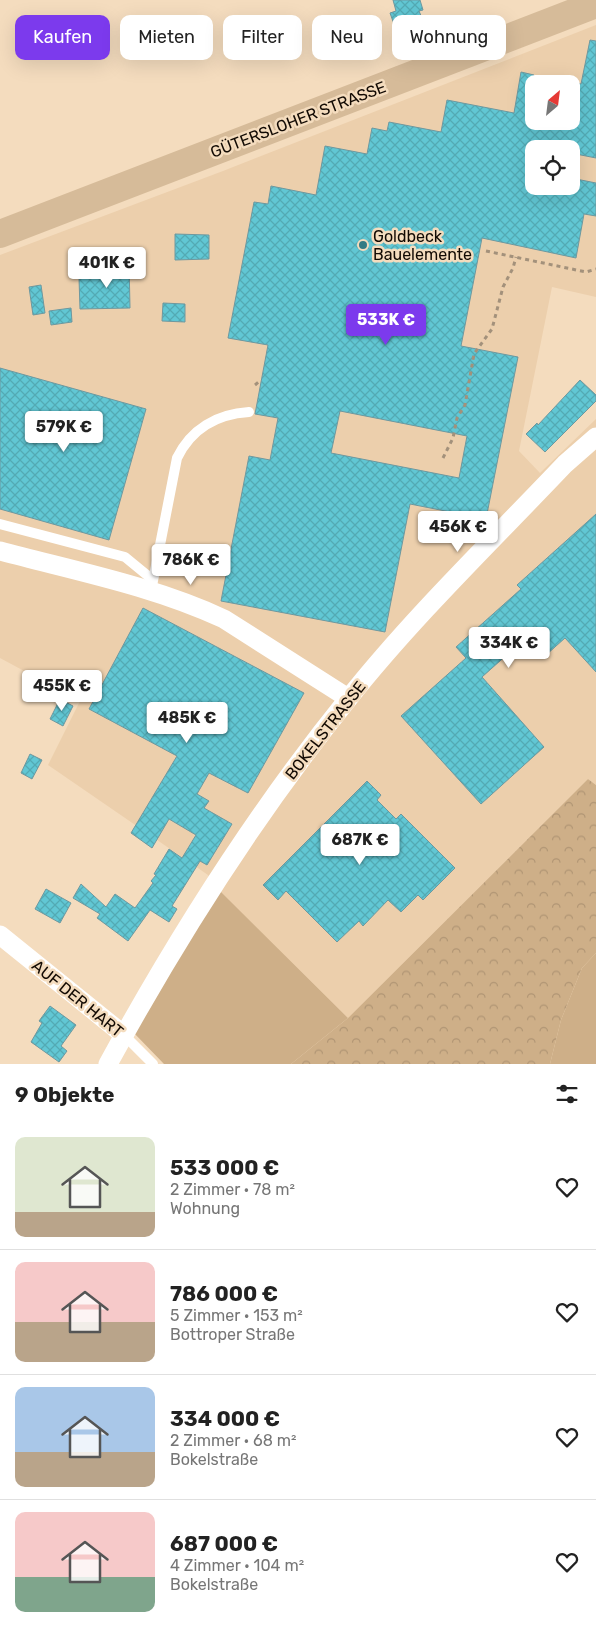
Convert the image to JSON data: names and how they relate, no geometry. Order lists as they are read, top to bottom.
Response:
{
  "streets": {
    "main road": ["GÜTERSLOHER STRASSE"],
    "street": ["BOKELSTRASSE", "AUF DER HART"]
  },
  "crossings": [
    ["BOKELSTRASSE", "AUF DER HART"]
  ],
  "places": ["Goldbeck Bauelemente"],
  "north": "top right",
  "page": {
    "chip": [
      "Kaufen",
      "Mieten",
      "Filter",
      "Neu",
      "Wohnung"
    ],
    "price": [
      "401K €",
      "533K €",
      "579K €",
      "456K €",
      "786K €",
      "334K €",
      "455K €",
      "485K €",
      "687K €"
    ],
    "heading": "9 Objekte",
    "list": [
      {
        "name": "533 000 €",
        "note": "2 Zimmer · 78 m² · Wohnung"
      },
      {
        "name": "786 000 €",
        "note": "5 Zimmer · 153 m² · Bottroper Straße"
      },
      {
        "name": "334 000 €",
        "note": "2 Zimmer · 68 m² · Bokelstraße"
      },
      {
        "name": "687 000 €",
        "note": "4 Zimmer · 104 m² · Bokelstraße"
      }
    ]
  }
}
